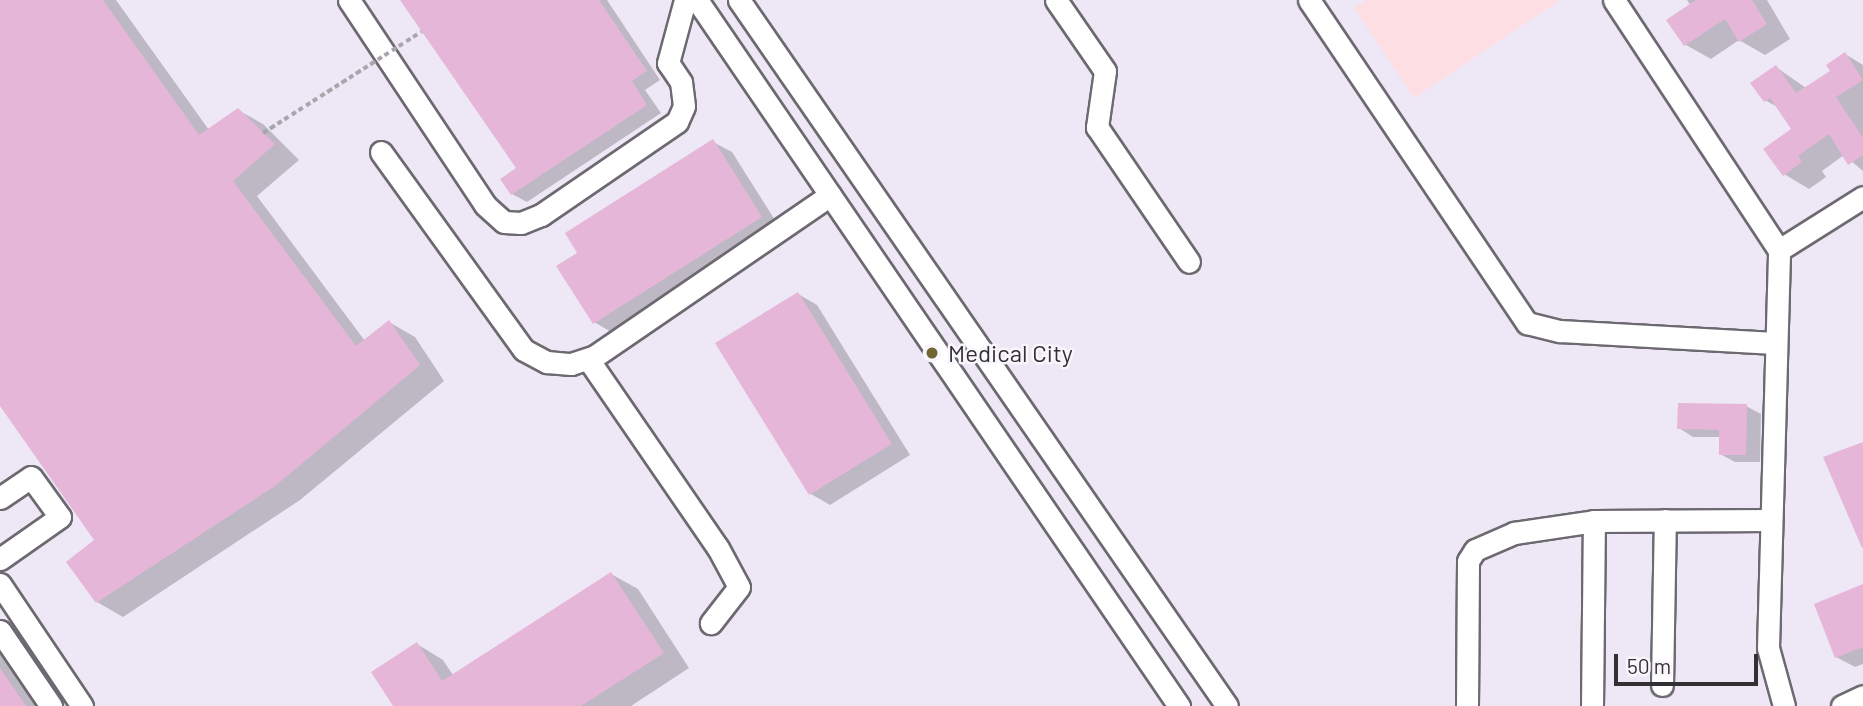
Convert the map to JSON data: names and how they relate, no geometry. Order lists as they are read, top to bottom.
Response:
{
  "places": ["Medical City"],
  "scale_bar": "50 m"
}
